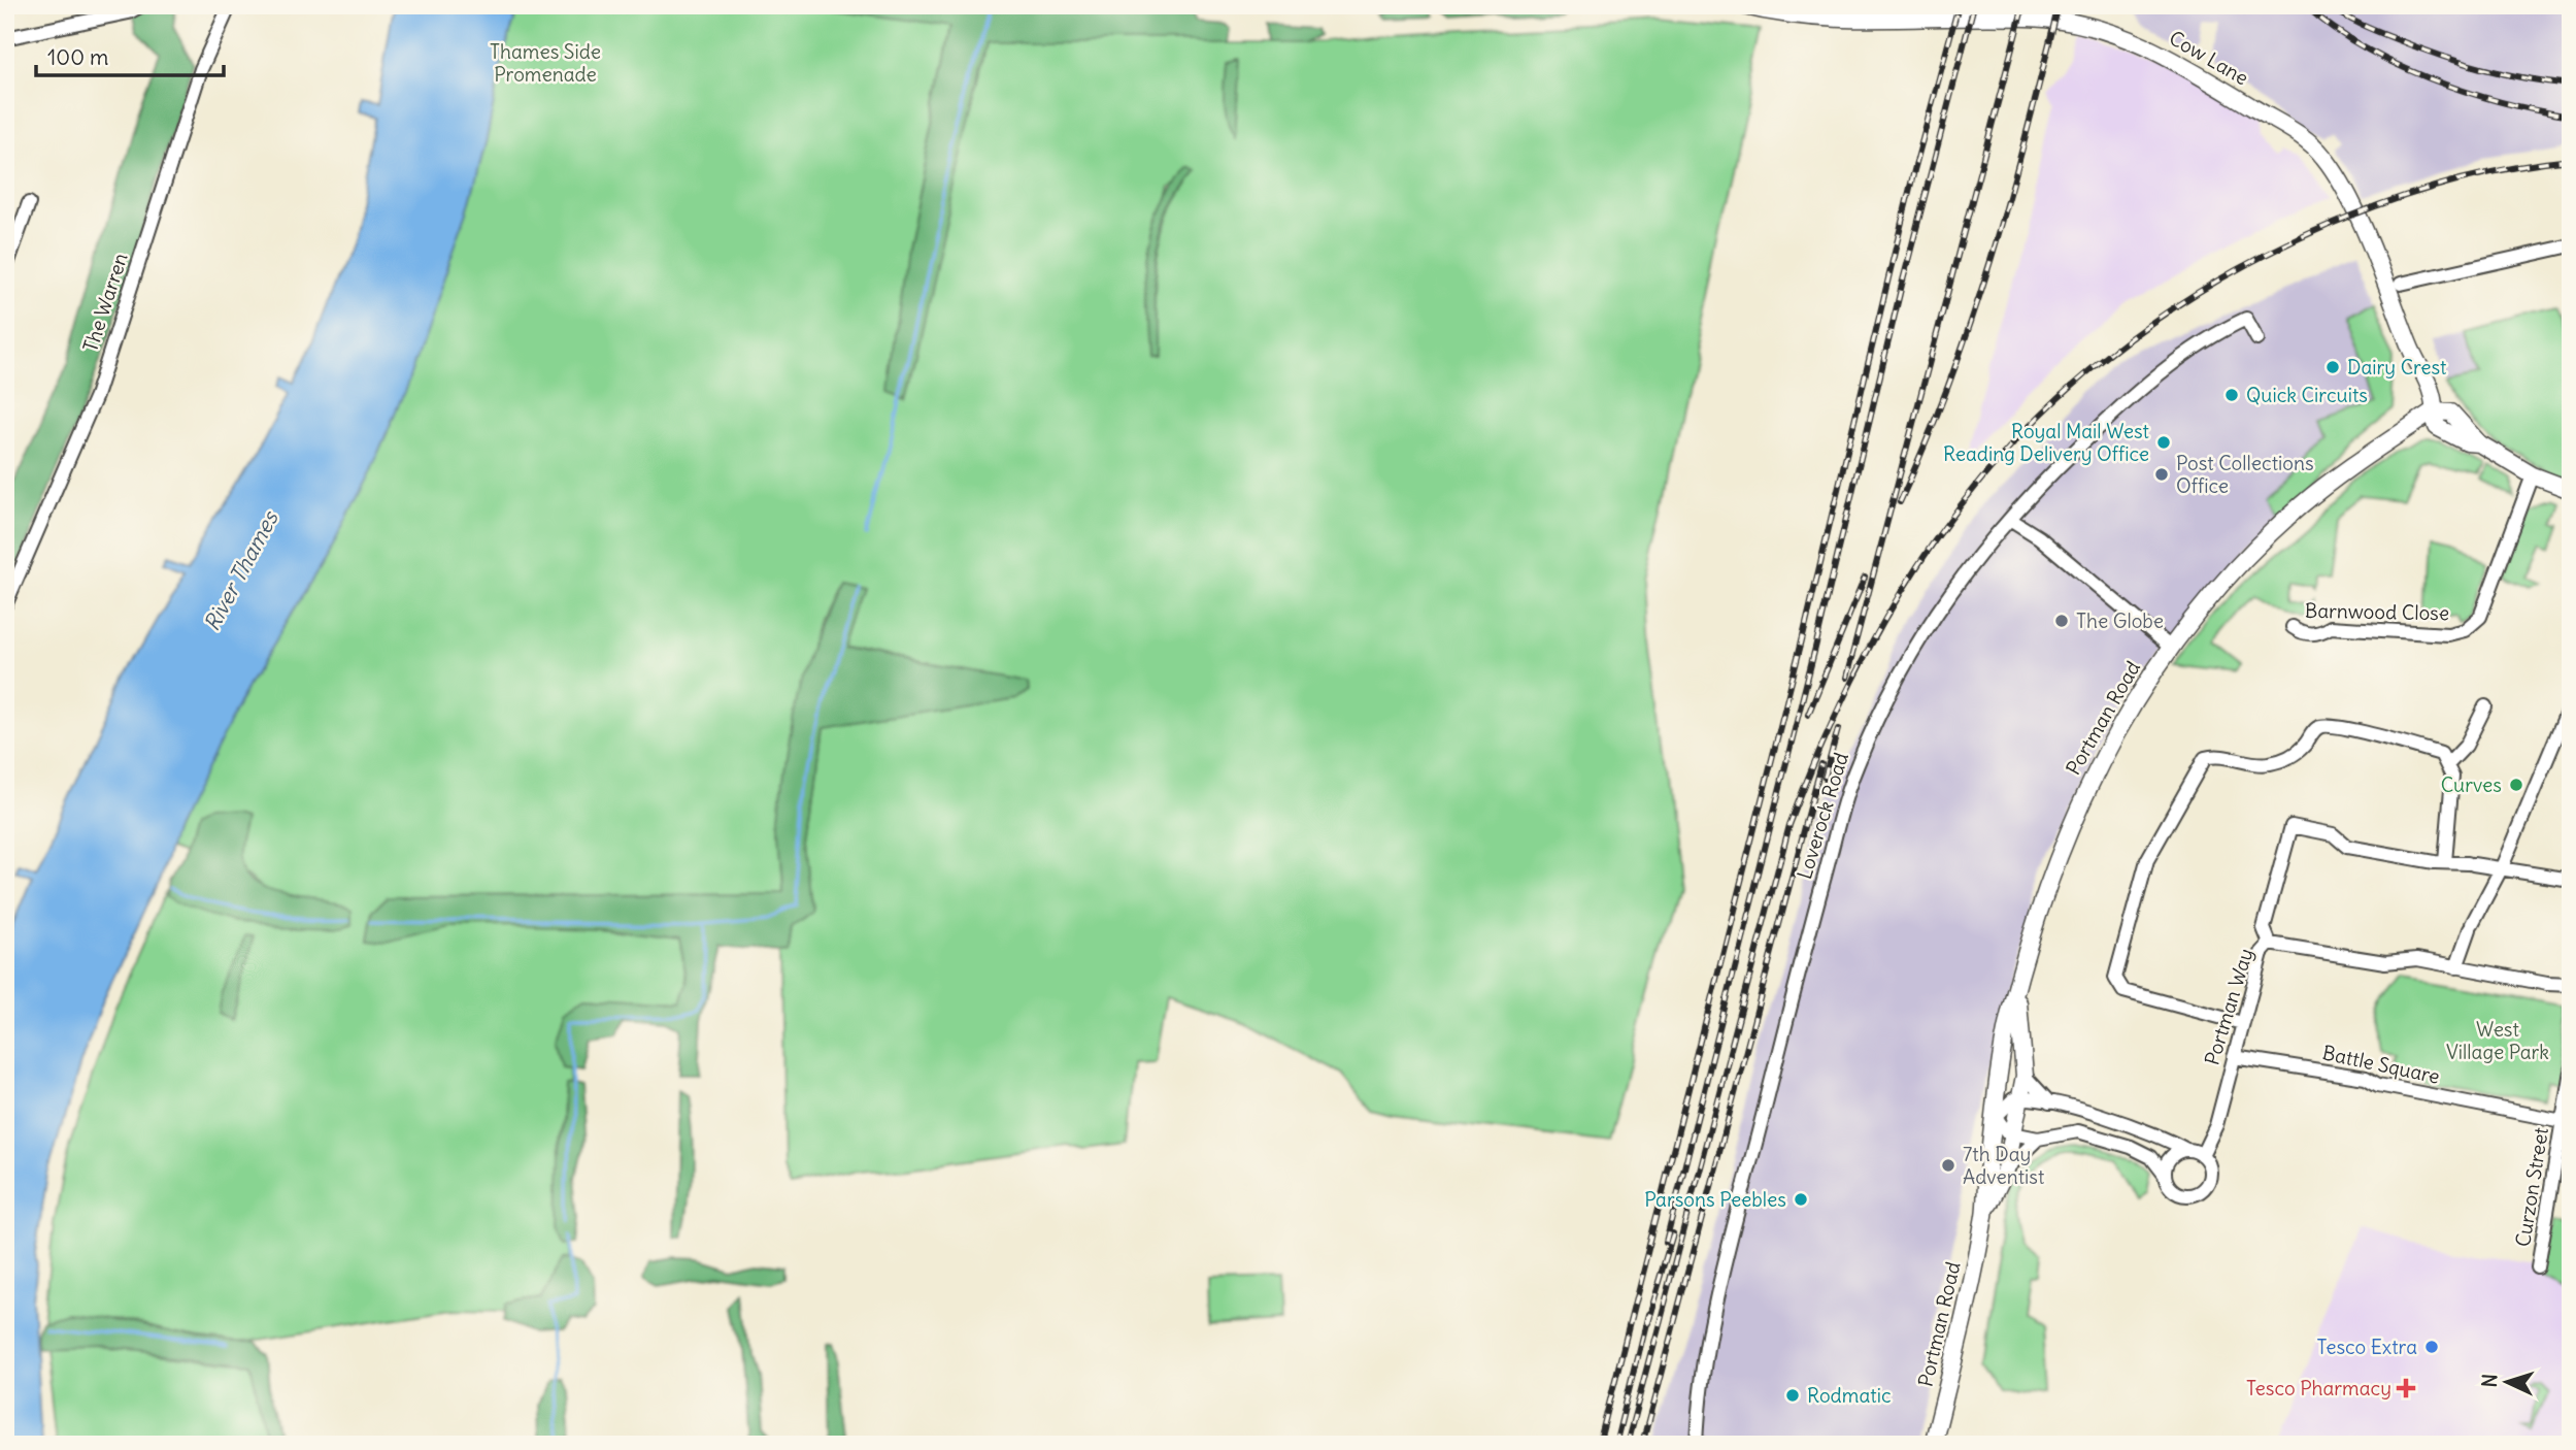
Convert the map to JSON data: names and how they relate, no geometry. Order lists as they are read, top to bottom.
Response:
{
  "streets": {
    "street": [
      "Cow Lane",
      "The Warren",
      "Barnwood Close",
      "Portman Road",
      "Loverock Road",
      "Portman Way",
      "Battle Square",
      "Curzon Street"
    ]
  },
  "crossings": [
    ["Cow Lane", "Portman Road"],
    ["Portman Way", "Battle Square"],
    ["Battle Square", "Curzon Street"]
  ],
  "water": ["River Thames"],
  "parks": ["Thames Side Promenade", "West Village Park"],
  "places": {
    "other": [
      "Dairy Crest",
      "Quick Circuits",
      "Royal Mail West Reading Delivery Office",
      "Post Collections Office",
      "The Globe",
      "Curves",
      "7th Day Adventist",
      "Parsons Peebles",
      "Tesco Extra",
      "Rodmatic"
    ],
    "health": ["Tesco Pharmacy"]
  },
  "scale_bar": "100 m",
  "north": "left"
}
